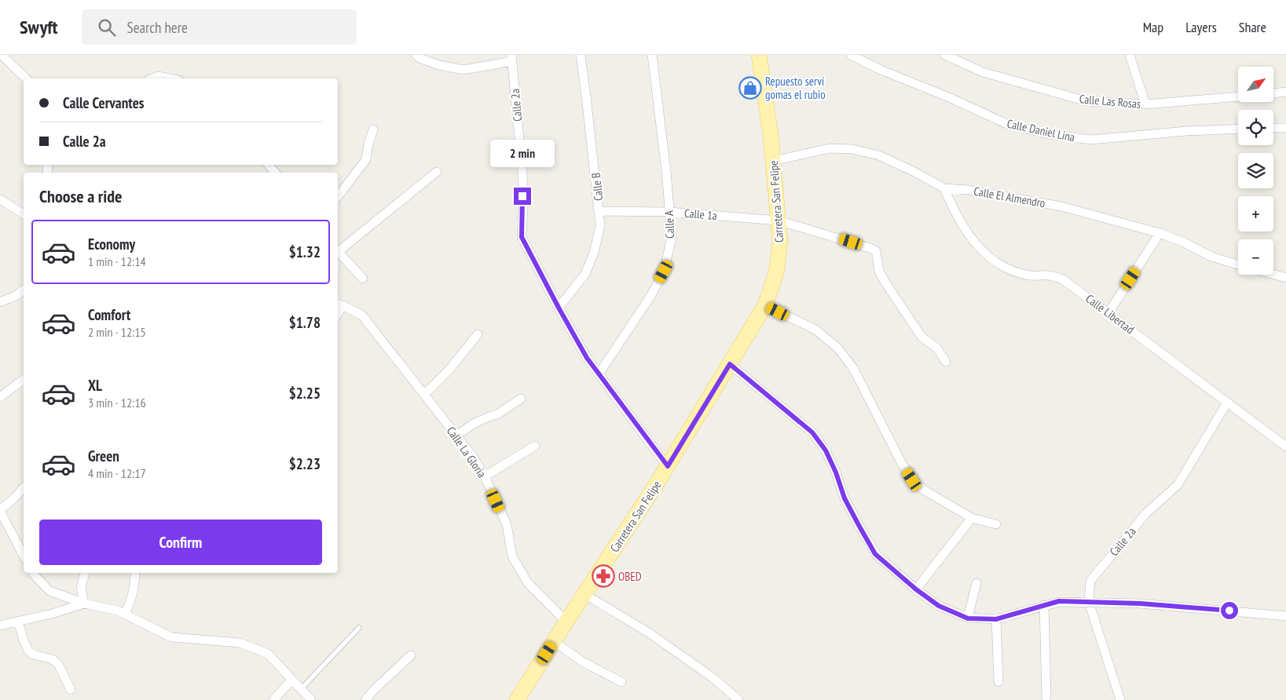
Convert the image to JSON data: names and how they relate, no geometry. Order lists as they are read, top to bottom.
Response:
{
  "streets": {
    "main road": ["Carretera San Felipe"],
    "street": [
      "Calle Las Rosas",
      "Calle 2a",
      "Calle Daniel Lina",
      "Calle B",
      "Calle El Almendro",
      "Calle 1a",
      "Calle A",
      "Calle Libertad",
      "Calle La Gloria"
    ]
  },
  "crossings": [
    ["Calle 2a", "Calle B"],
    ["Calle 2a", "Carretera San Felipe"],
    ["Calle 2a", "Calle A"],
    ["Calle 2a", "Calle Libertad"],
    ["Calle B", "Calle 1a"],
    ["Calle El Almendro", "Carretera San Felipe"],
    ["Calle El Almendro", "Calle Libertad"],
    ["Carretera San Felipe", "Calle 1a"],
    ["Carretera San Felipe", "Calle La Gloria"],
    ["Calle 1a", "Calle A"]
  ],
  "places": {
    "shop": ["Repuesto serví gomas el rubio"],
    "pharmacy": ["OBED"]
  },
  "north": "top right",
  "page": {
    "header": "Swyft",
    "search": "Search here",
    "nav": ["Map", "Layers", "Share"],
    "map_buttons": ["+", "−"],
    "banner": ["Calle Cervantes", "Calle 2a"],
    "bubble": "2 min",
    "heading": "Choose a ride",
    "list": [
      {
        "name": "Economy",
        "note": "1 min · 12:14",
        "value": "$1.32"
      },
      {
        "name": "Comfort",
        "note": "2 min · 12:15",
        "value": "$1.78"
      },
      {
        "name": "XL",
        "note": "3 min · 12:16",
        "value": "$2.25"
      },
      {
        "name": "Green",
        "note": "4 min · 12:17",
        "value": "$2.23"
      }
    ],
    "buttons": "Confirm"
  }
}
